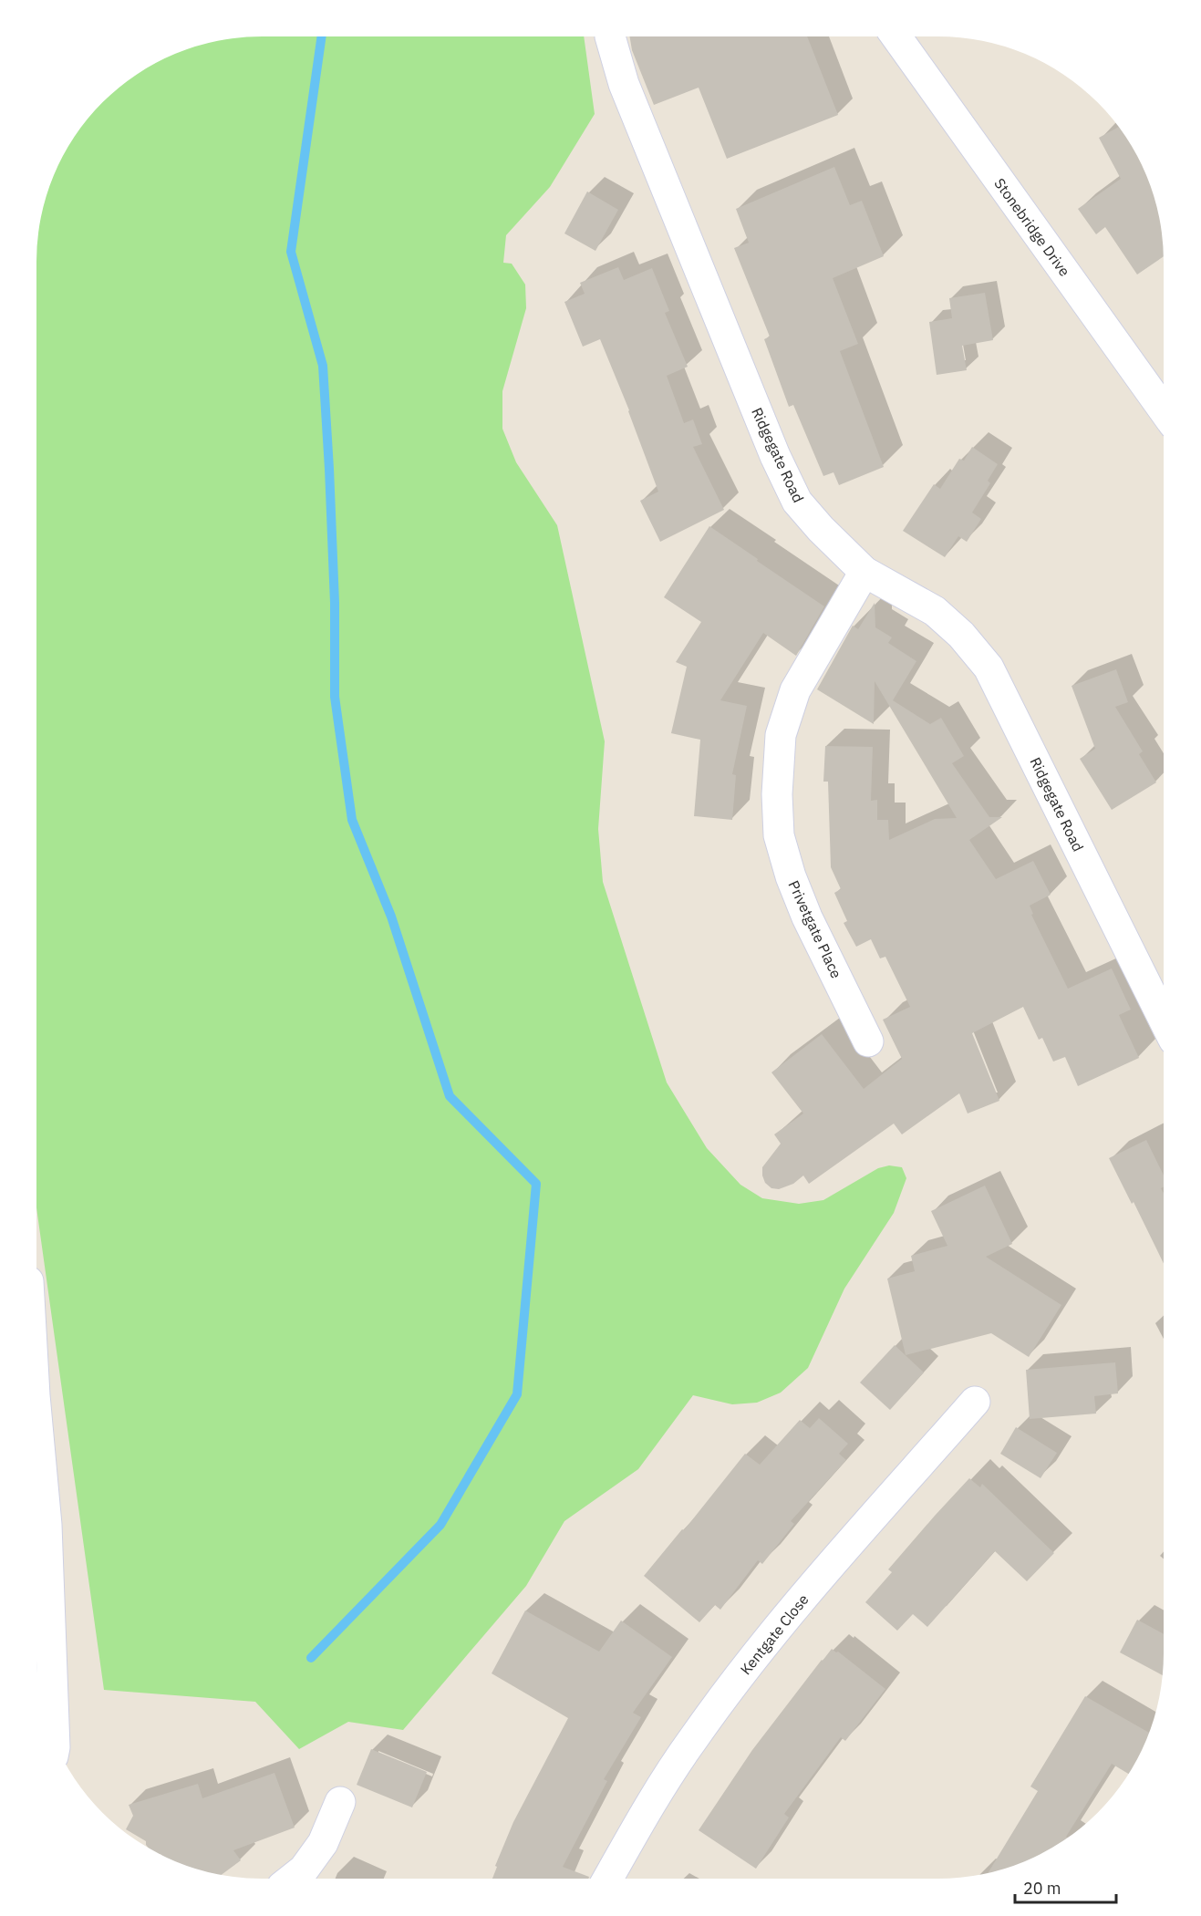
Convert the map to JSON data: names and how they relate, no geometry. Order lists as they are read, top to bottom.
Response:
{
  "streets": {
    "street": [
      "Stonebridge Drive",
      "Ridgegate Road",
      "Privetgate Place",
      "Kentgate Close"
    ]
  },
  "crossings": [
    ["Ridgegate Road", "Privetgate Place"]
  ],
  "scale_bar": "20 m"
}
